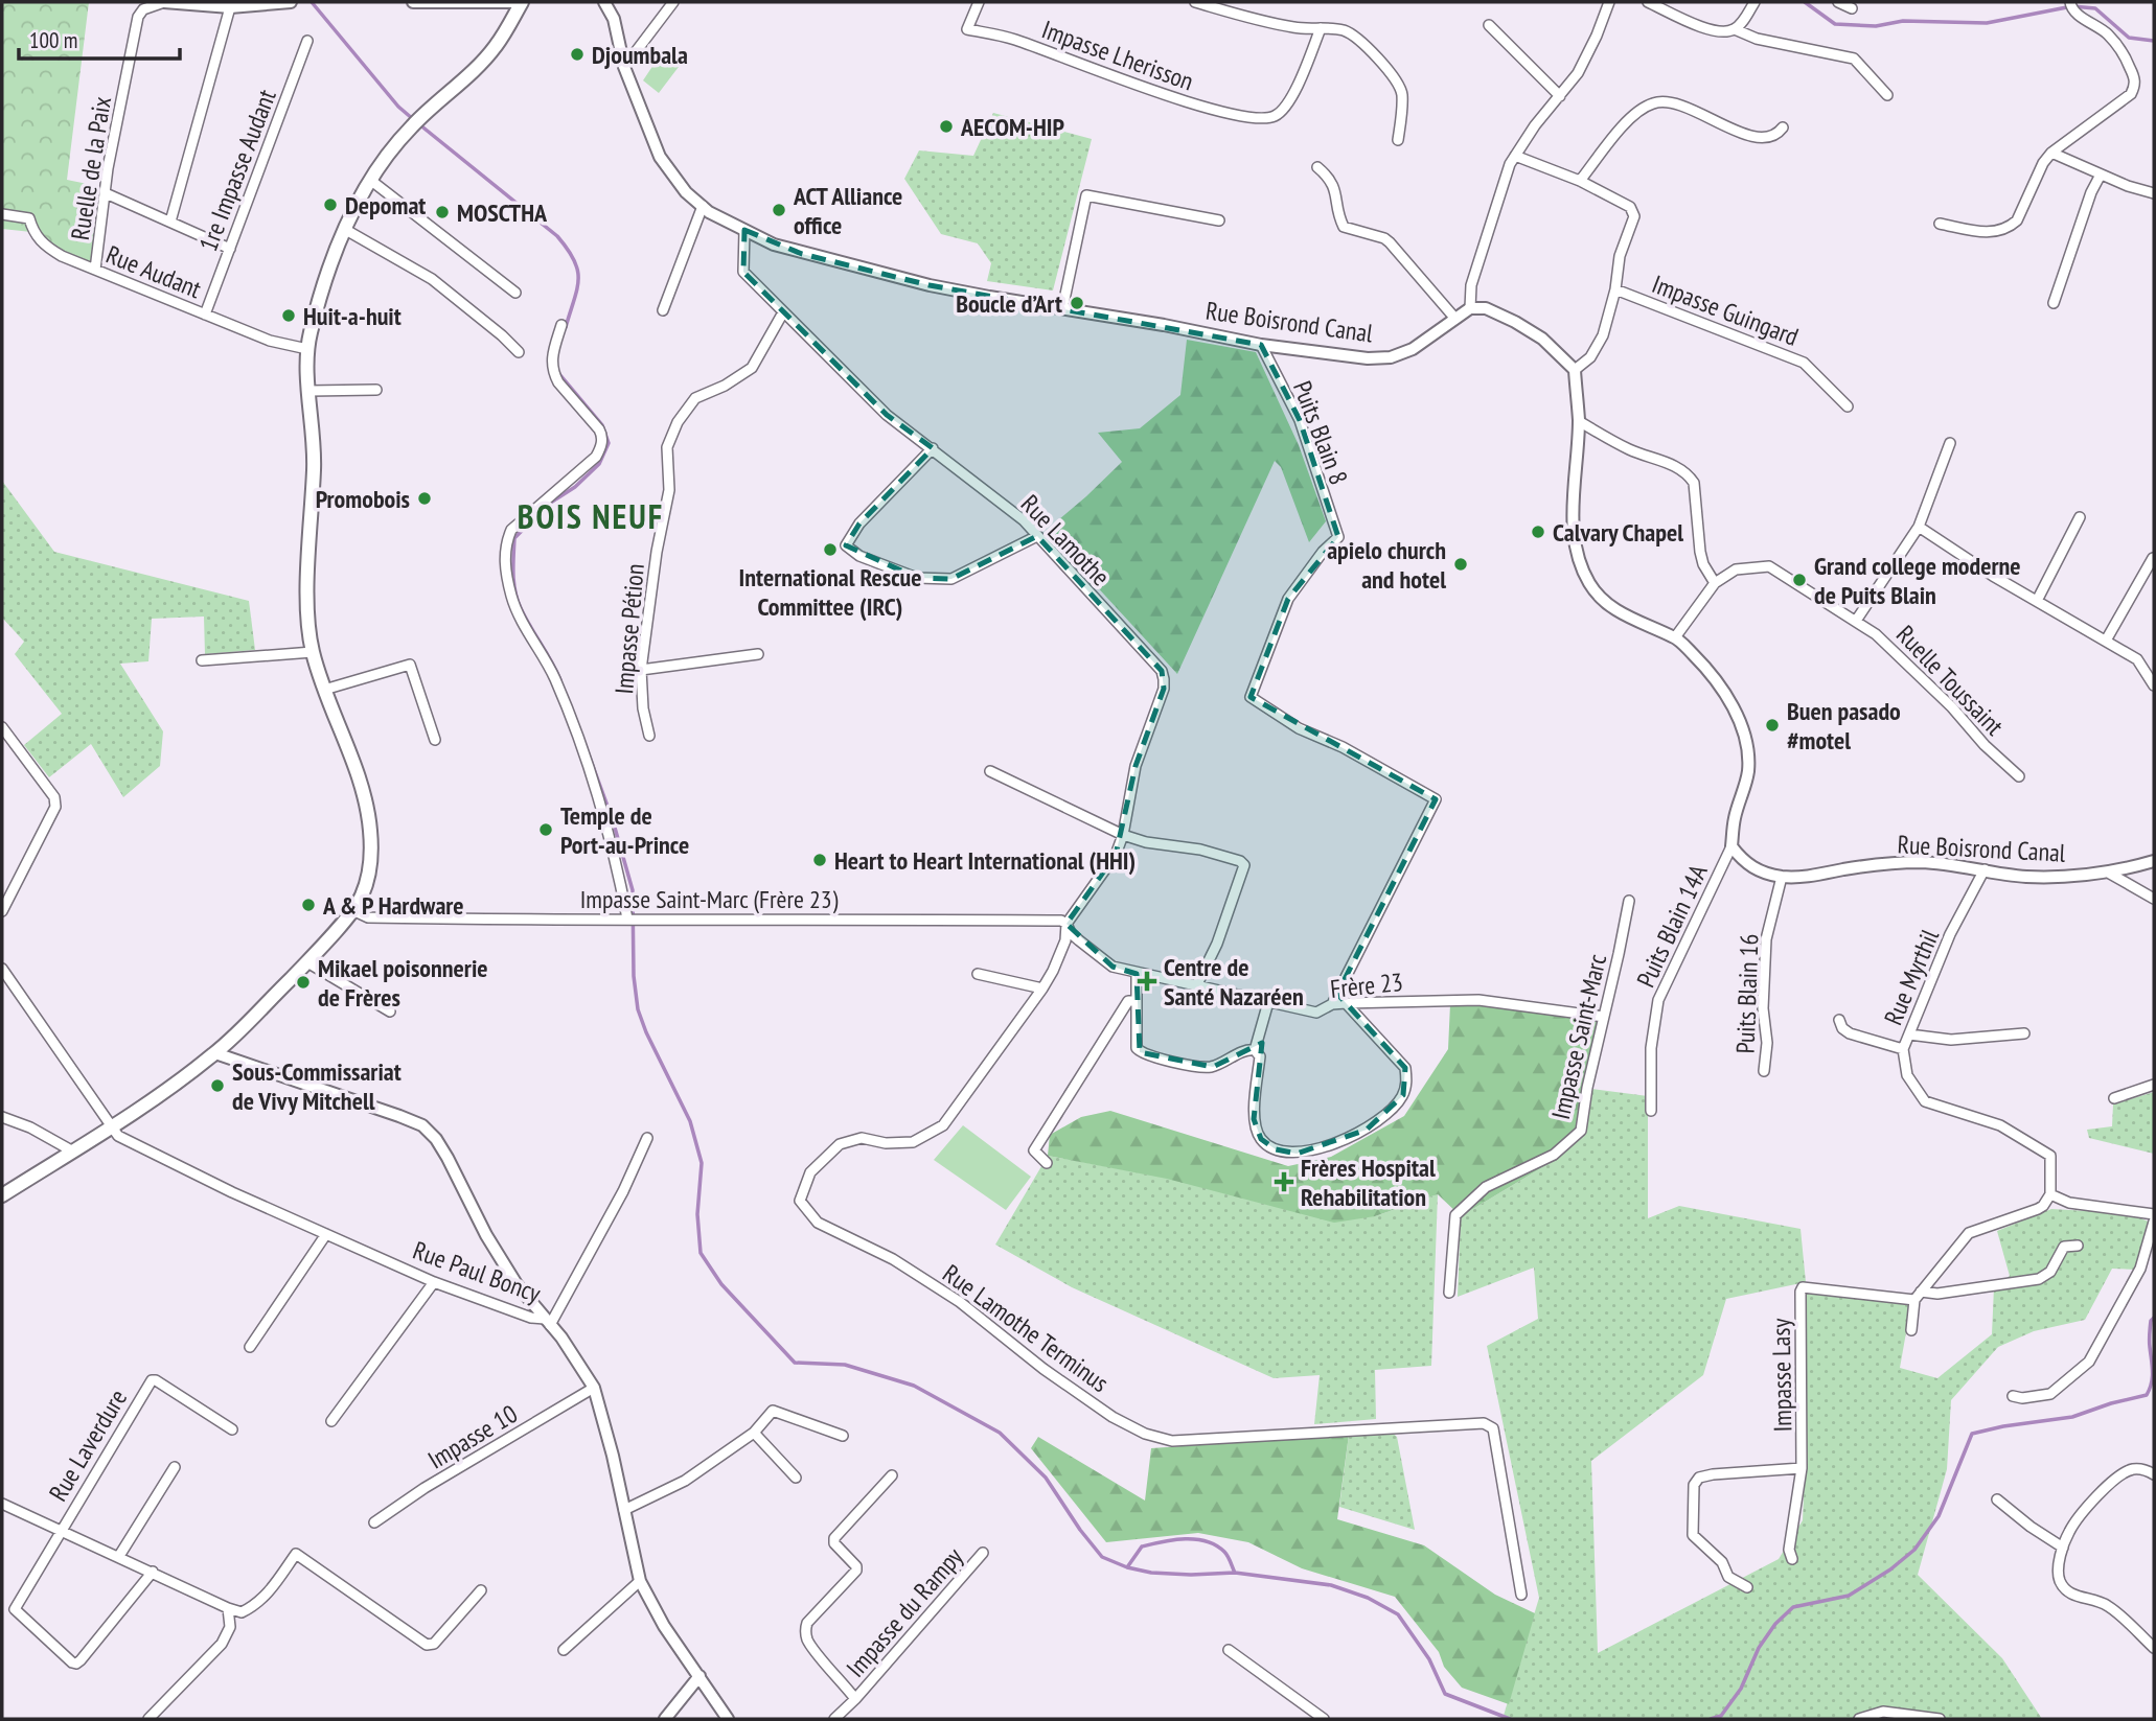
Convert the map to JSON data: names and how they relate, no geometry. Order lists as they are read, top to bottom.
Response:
{
  "streets": {
    "street": [
      "Impasse Lherisson",
      "Ruelle de la Paix",
      "1re Impasse Audant",
      "Rue Audant",
      "Impasse Guingard",
      "Rue Boisrond Canal",
      "Puits Blain 8",
      "Rue Lamothe",
      "Impasse Pétion",
      "Ruelle Toussaint",
      "Impasse Saint-Marc (Frère 23)",
      "Puits Blain 14A",
      "Rue Myrthil",
      "Frère 23",
      "Puits Blain 16",
      "Impasse Saint-Marc",
      "Rue Paul Boncy",
      "Rue Lamothe Terminus",
      "Impasse Lasy",
      "Impasse 10",
      "Rue Laverdure",
      "Impasse du Rampy"
    ]
  },
  "crossings": [
    ["Ruelle de la Paix", "Rue Audant"],
    ["1re Impasse Audant", "Rue Audant"],
    ["Rue Boisrond Canal", "Puits Blain 8"],
    ["Rue Boisrond Canal", "Rue Lamothe"],
    ["Rue Boisrond Canal", "Puits Blain 14A"],
    ["Rue Boisrond Canal", "Rue Myrthil"],
    ["Rue Boisrond Canal", "Puits Blain 16"],
    ["Puits Blain 8", "Frère 23"],
    ["Rue Lamothe", "Impasse Pétion"],
    ["Rue Lamothe", "Impasse Saint-Marc (Frère 23)"],
    ["Rue Lamothe", "Frère 23"],
    ["Rue Lamothe", "Rue Lamothe Terminus"],
    ["Impasse Saint-Marc (Frère 23)", "Frère 23"],
    ["Impasse Saint-Marc (Frère 23)", "Rue Lamothe Terminus"],
    ["Frère 23", "Impasse Saint-Marc"],
    ["Frère 23", "Rue Lamothe Terminus"],
    ["Rue Paul Boncy", "Impasse 10"]
  ],
  "districts": ["BOIS NEUF"],
  "places": {
    "other": [
      "Djoumbala",
      "AECOM-HIP",
      "Depomat",
      "ACT Alliance office",
      "MOSCTHA",
      "Boucle d’Art",
      "Huit-a-huit",
      "Promobois",
      "Calvary Chapel",
      "International Rescue Committee (IRC)",
      "apielo church and hotel",
      "Grand college moderne de Puits Blain",
      "Buen pasado #motel",
      "Temple de Port-au-Prince",
      "Heart to Heart International (HHI)",
      "A & P Hardware",
      "Mikael poisonnerie de Frères",
      "Sous-Commissariat de Vivy Mitchell"
    ],
    "health": ["Centre de Santé Nazaréen", "Frères Hospital Rehabilitation"]
  },
  "scale_bar": "100 m"
}
